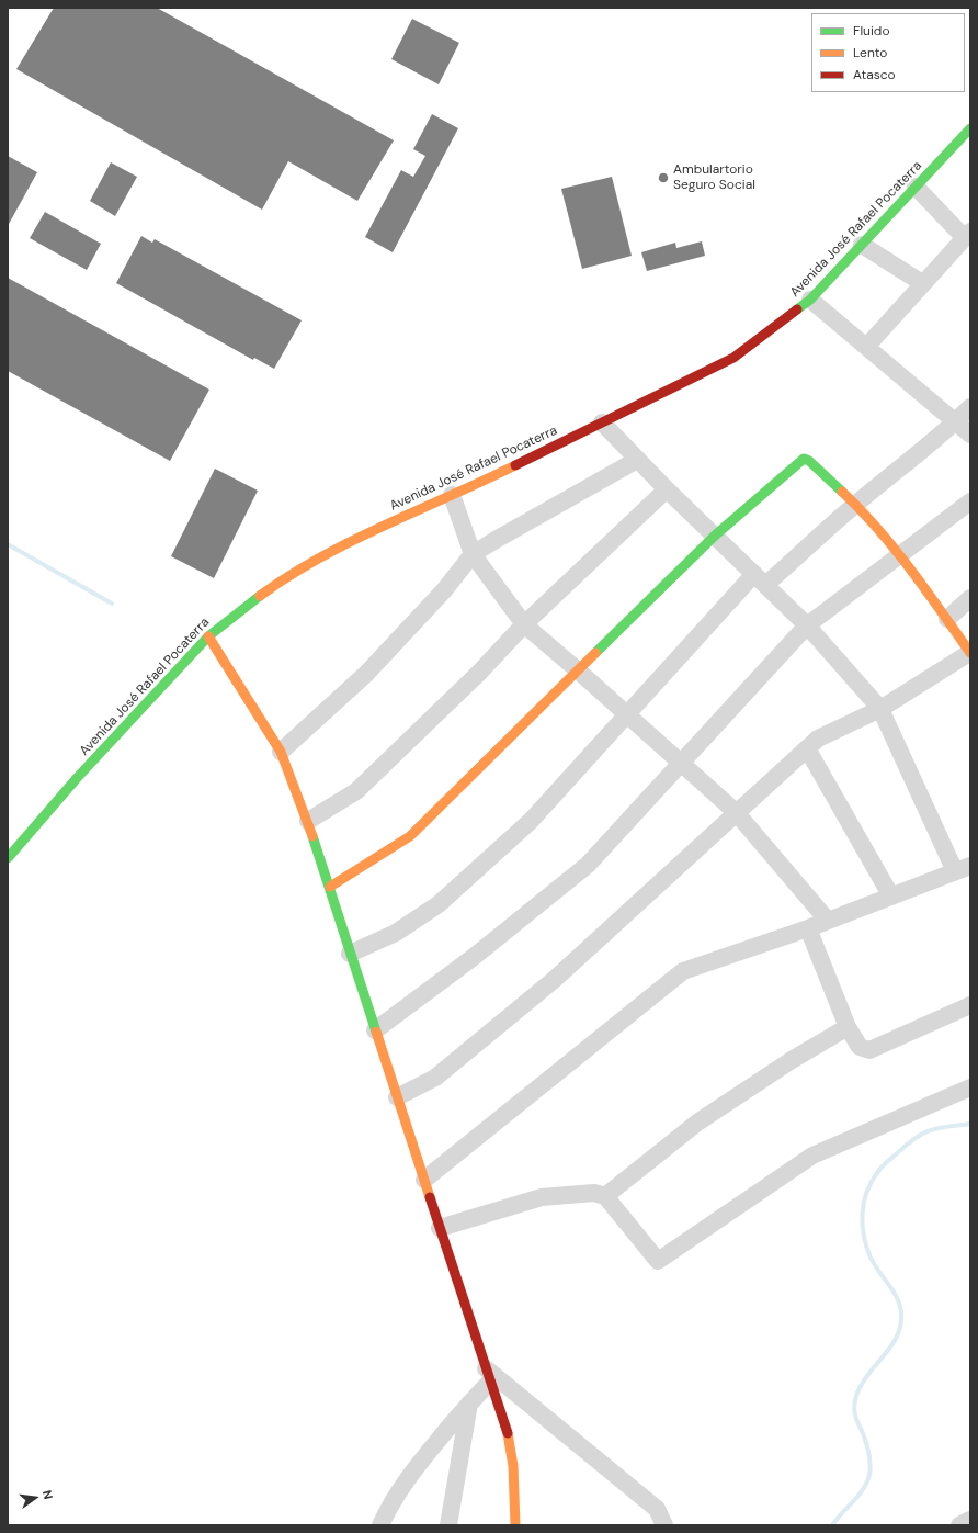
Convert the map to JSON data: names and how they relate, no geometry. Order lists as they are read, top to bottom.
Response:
{
  "streets": {
    "street": ["Avenida José Rafael Pocaterra"]
  },
  "places": ["Ambulartorio Seguro Social"],
  "legend": ["Fluido", "Lento", "Atasco"],
  "north": "right"
}
